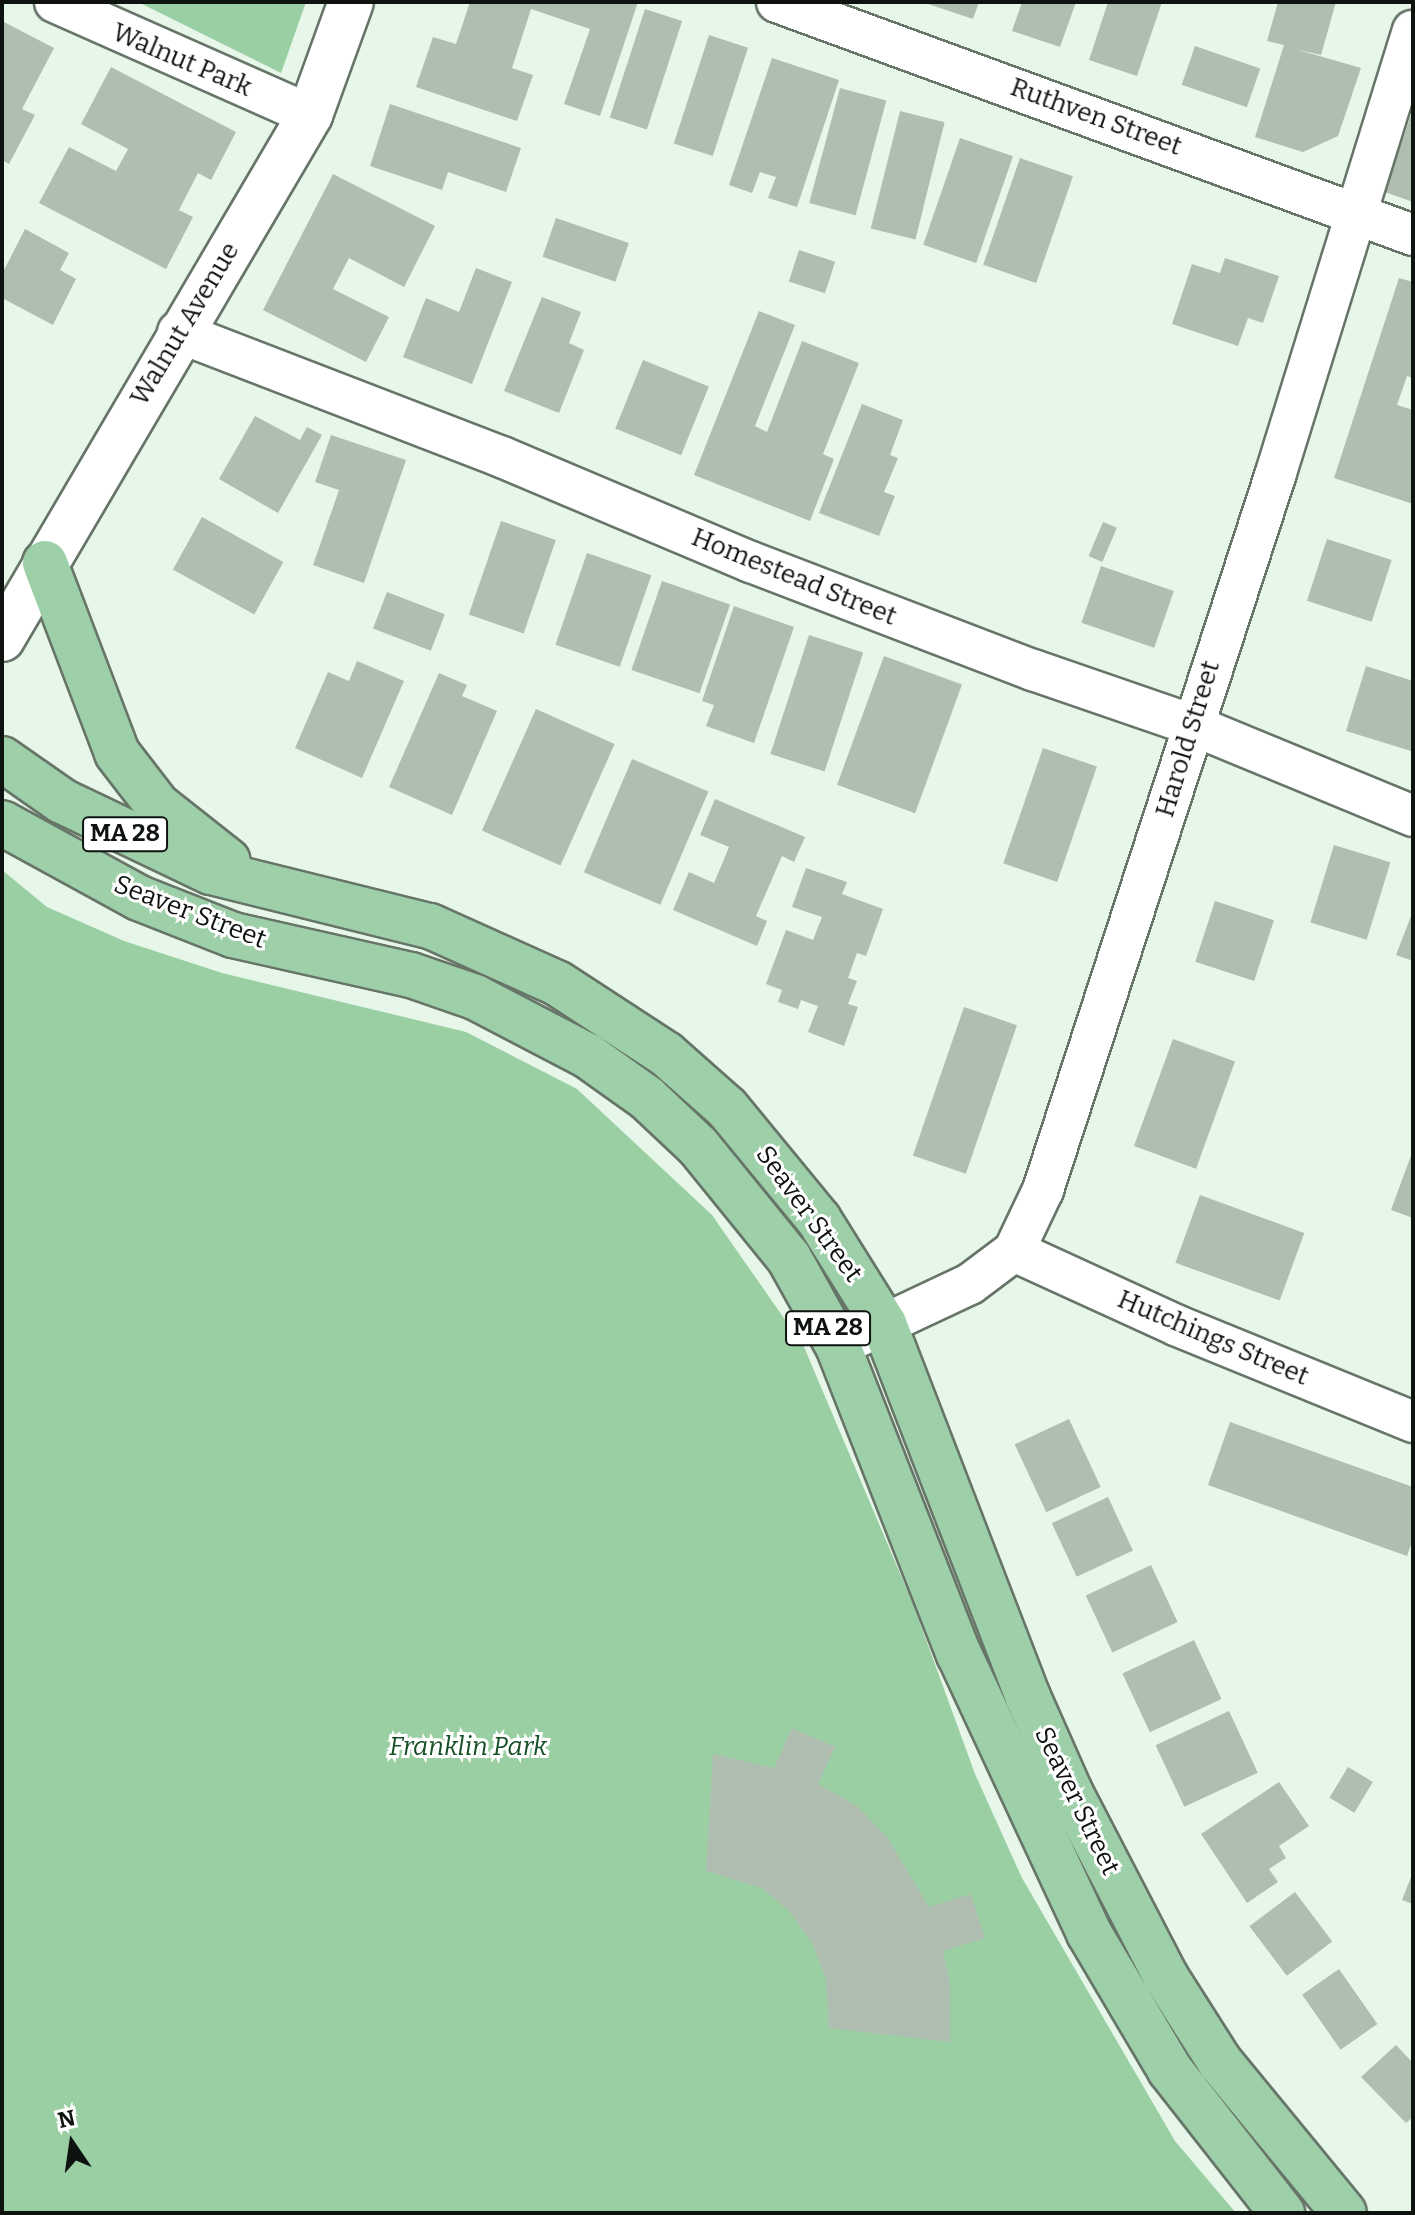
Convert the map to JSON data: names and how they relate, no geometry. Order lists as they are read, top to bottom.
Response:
{
  "streets": {
    "main road": ["MA 28", "Seaver Street"],
    "street": [
      "Walnut Park",
      "Ruthven Street",
      "Walnut Avenue",
      "Homestead Street",
      "Harold Street",
      "Hutchings Street"
    ]
  },
  "crossings": [
    ["Walnut Park", "Walnut Avenue"],
    ["Ruthven Street", "Harold Street"],
    ["Walnut Avenue", "Homestead Street"],
    ["Homestead Street", "Harold Street"],
    ["Harold Street", "Seaver Street"],
    ["Harold Street", "Hutchings Street"]
  ],
  "parks": ["Franklin Park"],
  "north": "top"
}
